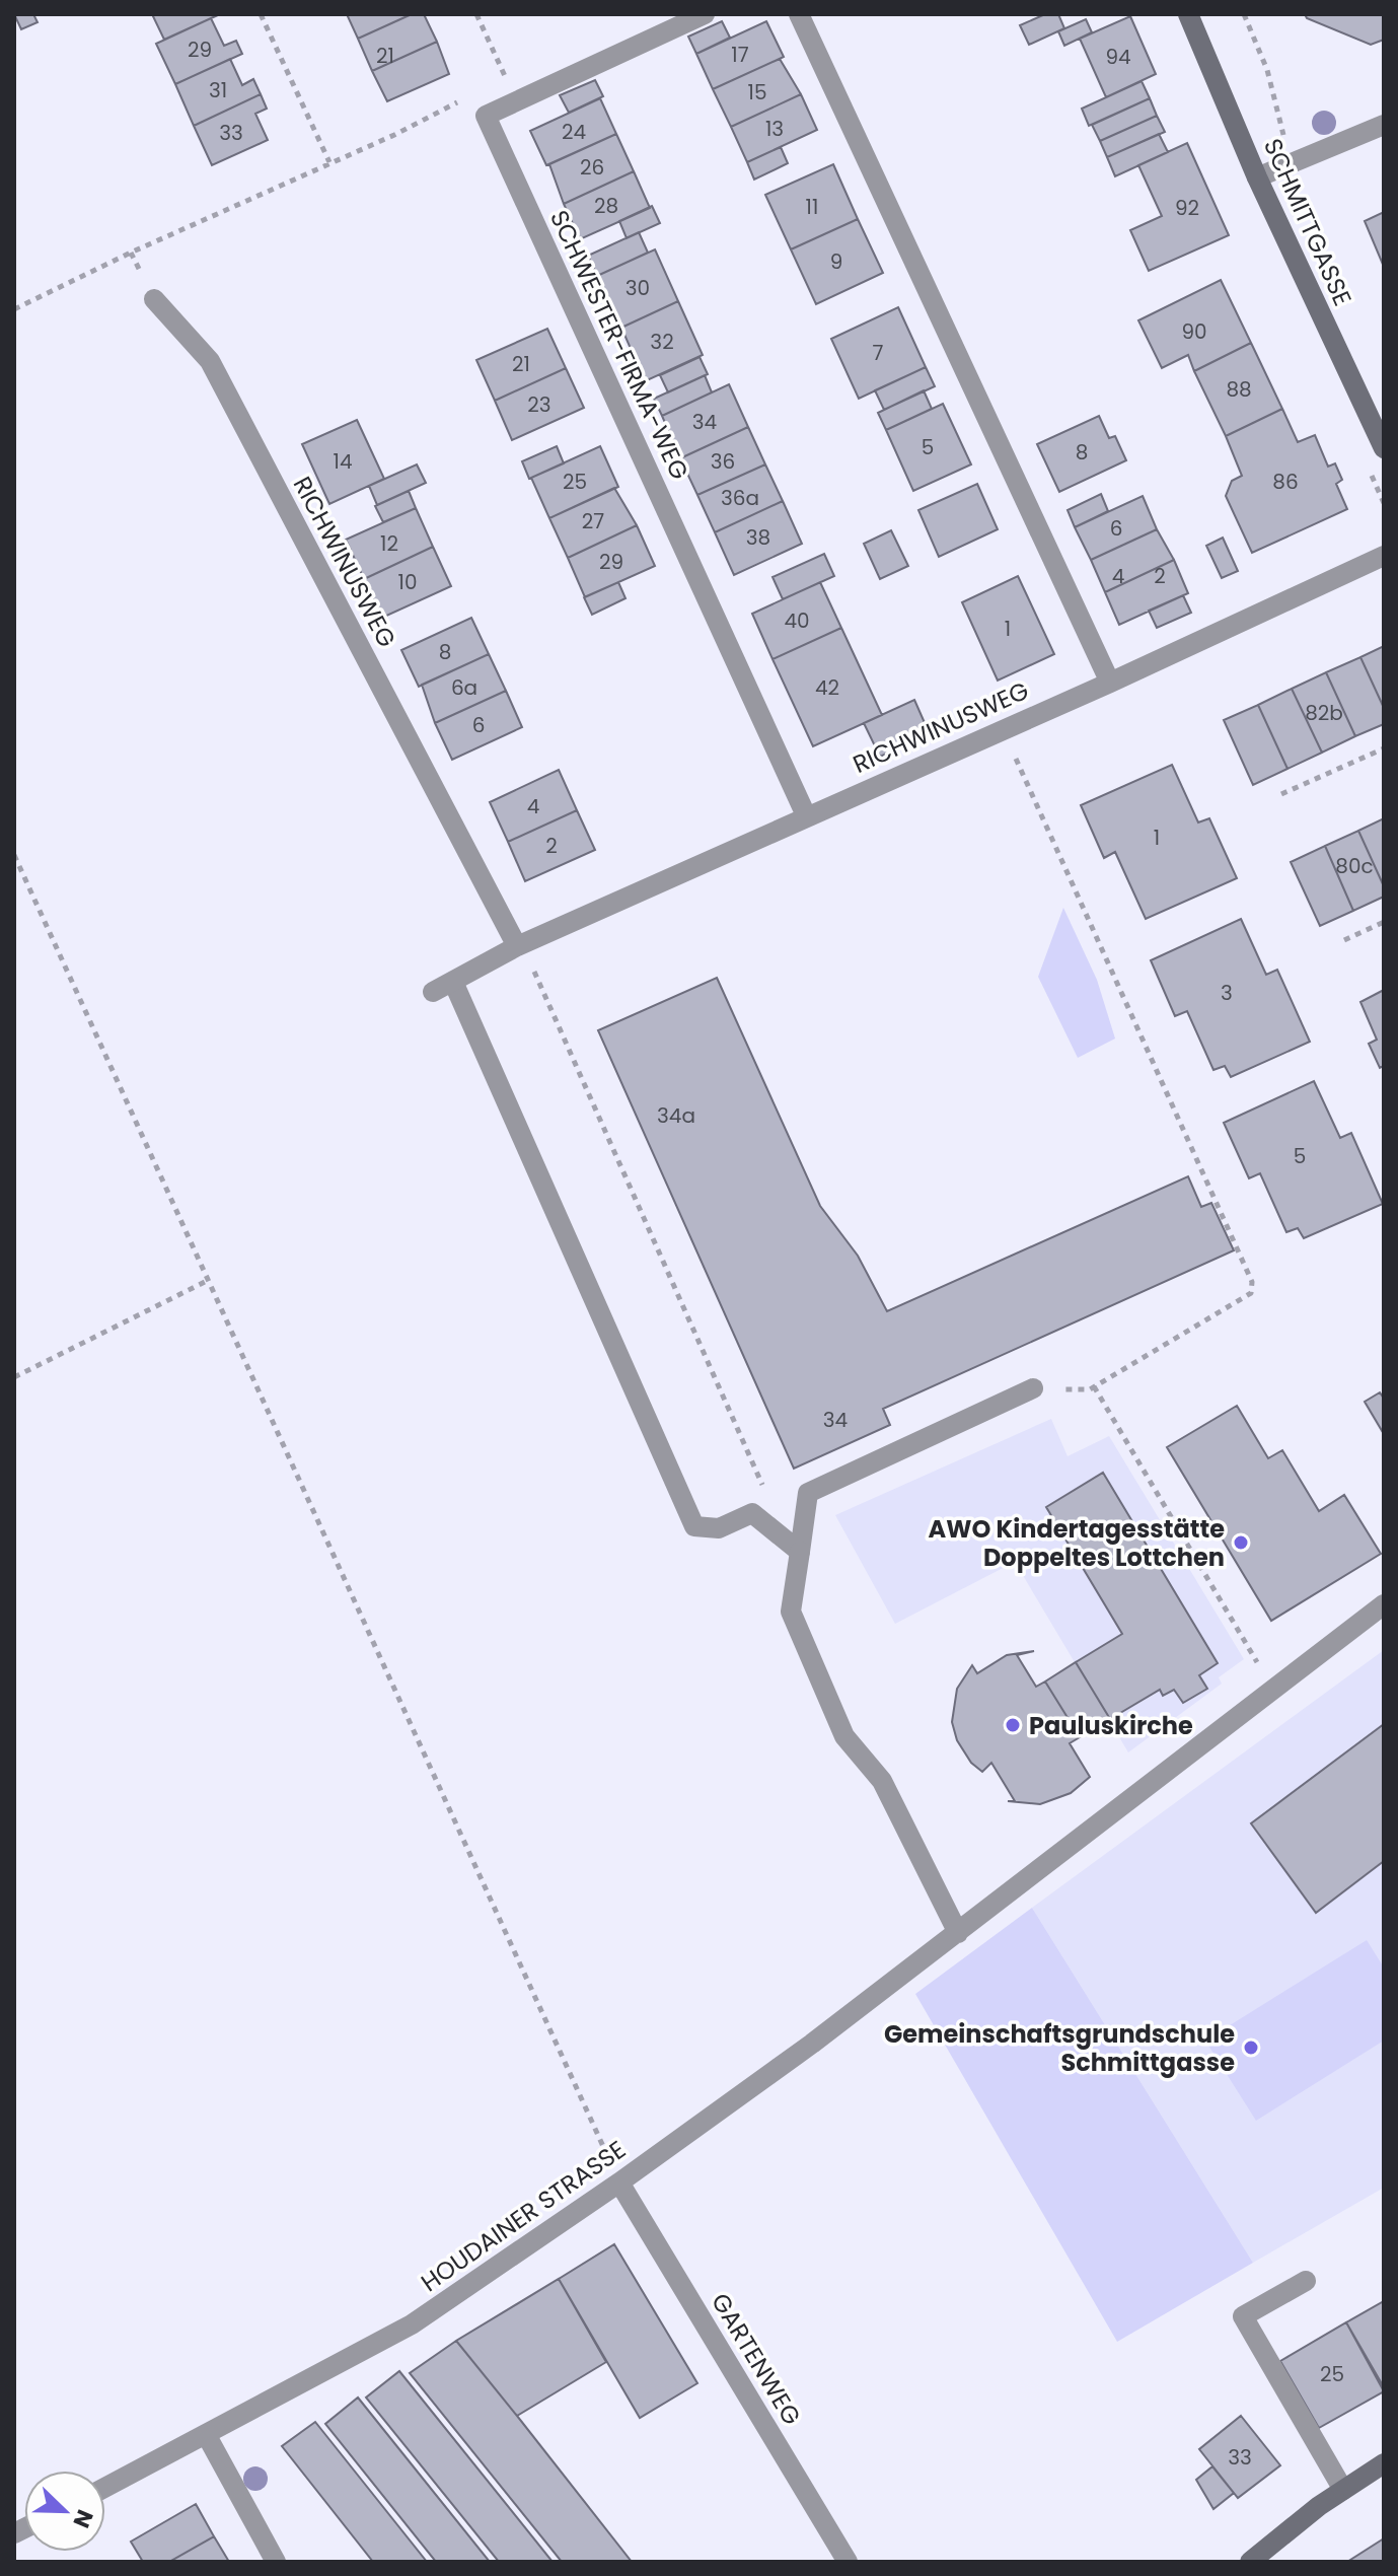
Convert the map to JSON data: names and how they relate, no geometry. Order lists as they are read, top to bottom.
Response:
{
  "streets": {
    "main road": ["SCHMITTGASSE"],
    "street": [
      "SCHWESTER-FIRMA-WEG",
      "RICHWINUSWEG",
      "HOUDAINER STRASSE",
      "GARTENWEG"
    ]
  },
  "crossings": [
    ["SCHWESTER-FIRMA-WEG", "RICHWINUSWEG"],
    ["HOUDAINER STRASSE", "GARTENWEG"]
  ],
  "places": ["AWO Kindertagesstätte Doppeltes Lottchen", "Pauluskirche", "Gemeinschaftsgrundschule Schmittgasse"],
  "house_numbers": [
    "29",
    "17",
    "21",
    "94",
    "31",
    "15",
    "13",
    "24",
    "33",
    "26",
    "28",
    "11",
    "92",
    "9",
    "30",
    "90",
    "32",
    "7",
    "21",
    "88",
    "23",
    "34",
    "5",
    "8",
    "14",
    "36",
    "25",
    "86",
    "36a",
    "27",
    "6",
    "38",
    "12",
    "29",
    "4",
    "2",
    "10",
    "40",
    "1",
    "8",
    "6a",
    "42",
    "82b",
    "6",
    "4",
    "1",
    "2",
    "80c",
    "3",
    "34a",
    "5",
    "34",
    "25",
    "33"
  ],
  "north": "bottom right"
}
